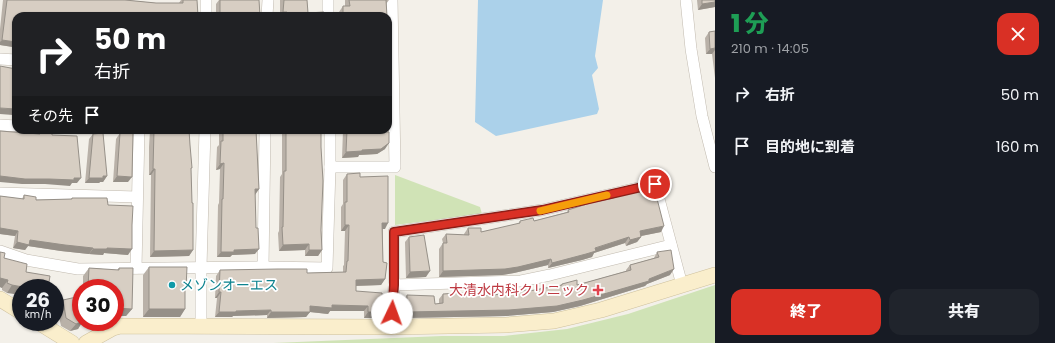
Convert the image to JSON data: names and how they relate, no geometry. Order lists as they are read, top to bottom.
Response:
{
  "places": {
    "other": ["メゾンオーエス"],
    "health": ["大清水内科クリニック"]
  },
  "page": {
    "heading": ["1 分", "210 m · 14:05"],
    "turn": ["50 m", "右折"],
    "list": [
      {
        "name": "右折",
        "value": "50 m"
      },
      {
        "name": "目的地に到着",
        "value": "160 m"
      }
    ],
    "then": "その先",
    "speed": "26 km/h",
    "limit": "30",
    "buttons": ["終了", "共有"]
  }
}
